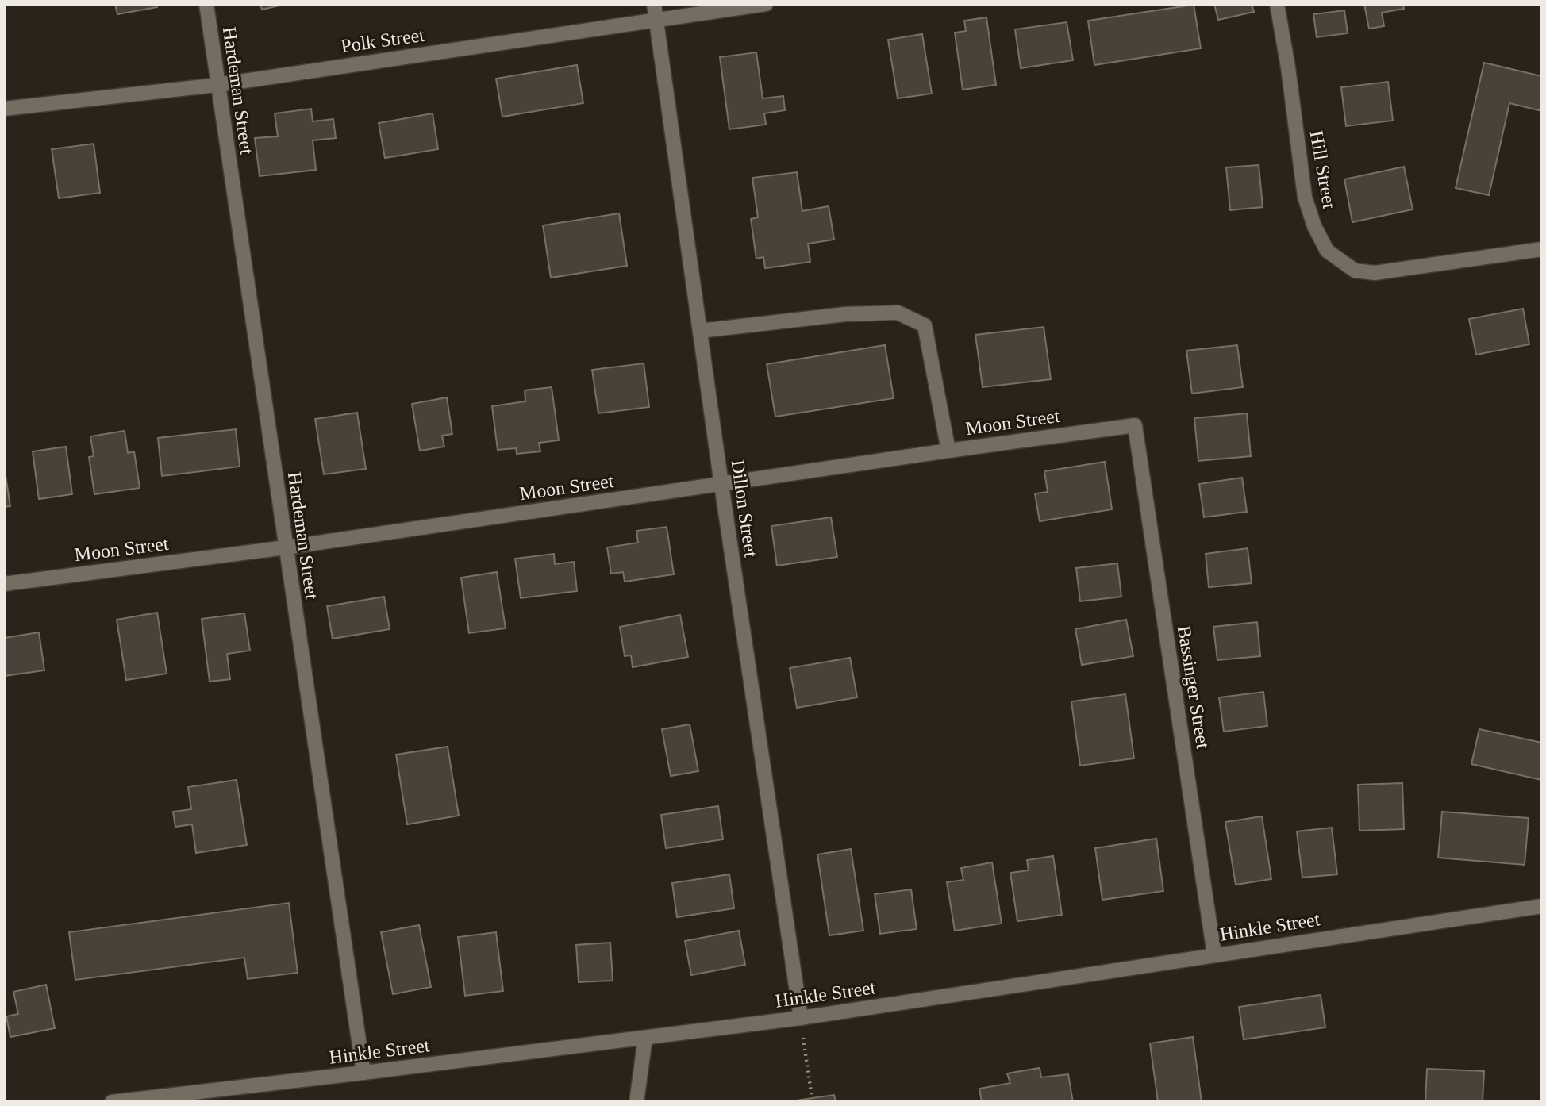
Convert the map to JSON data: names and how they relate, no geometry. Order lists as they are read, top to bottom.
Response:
{
  "streets": {
    "street": [
      "Polk Street",
      "Hardeman Street",
      "Hill Street",
      "Moon Street",
      "Dillon Street",
      "Bassinger Street",
      "Hinkle Street"
    ]
  },
  "crossings": [
    ["Polk Street", "Hardeman Street"],
    ["Polk Street", "Dillon Street"],
    ["Hardeman Street", "Moon Street"],
    ["Hardeman Street", "Hinkle Street"],
    ["Moon Street", "Dillon Street"],
    ["Moon Street", "Bassinger Street"],
    ["Dillon Street", "Hinkle Street"],
    ["Bassinger Street", "Hinkle Street"]
  ]
}
